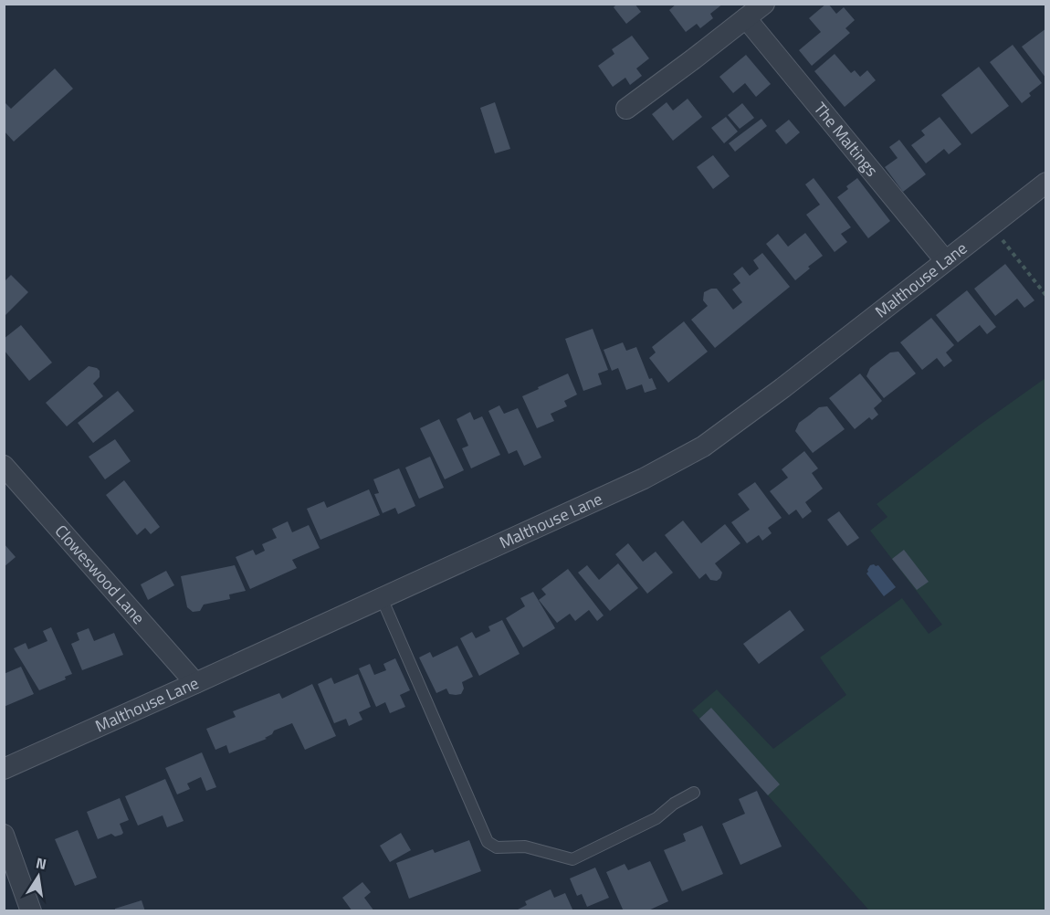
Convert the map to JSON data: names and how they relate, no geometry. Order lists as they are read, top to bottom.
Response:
{
  "streets": {
    "street": ["The Maltings", "Malthouse Lane", "Cloweswood Lane"]
  },
  "crossings": [
    ["The Maltings", "Malthouse Lane"],
    ["Malthouse Lane", "Cloweswood Lane"]
  ],
  "north": "top"
}
